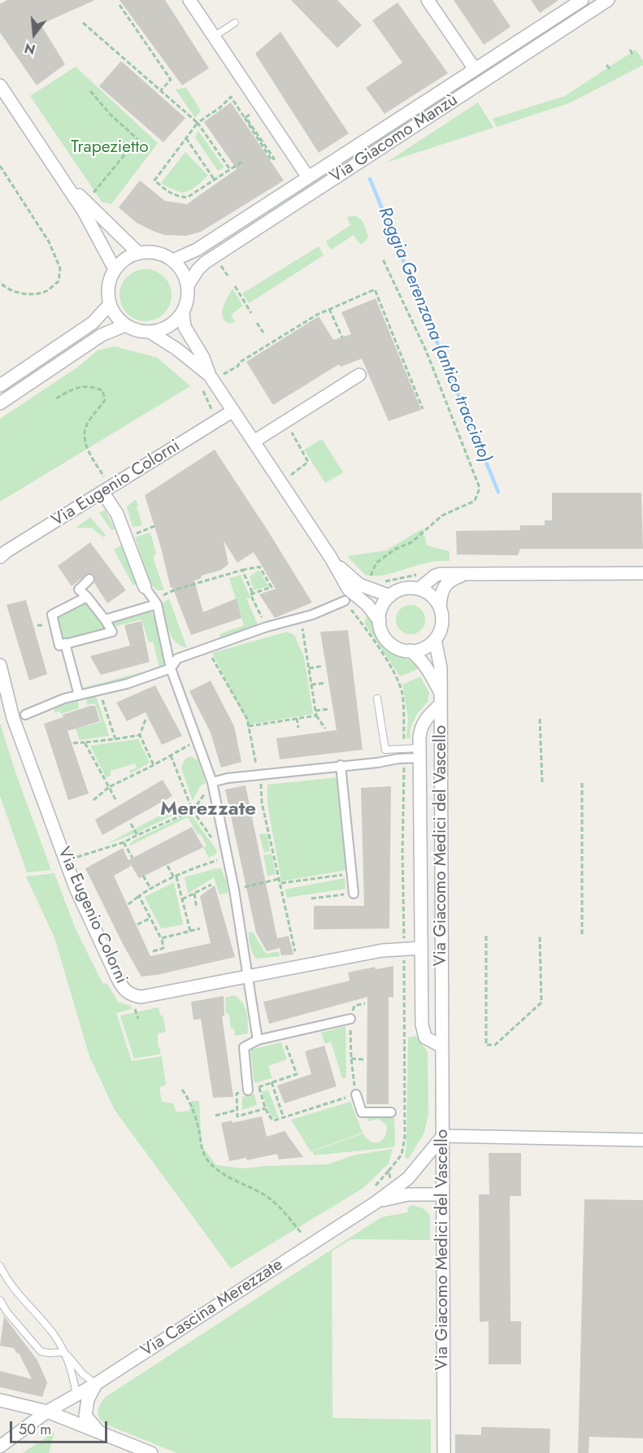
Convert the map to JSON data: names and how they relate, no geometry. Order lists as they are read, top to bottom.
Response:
{
  "streets": {
    "street": [
      "Via Giacomo Manzù",
      "Via Eugenio Colorni",
      "Via Giacomo Medici del Vascello",
      "Via Cascina Merezzate"
    ]
  },
  "crossings": [
    ["Via Eugenio Colorni", "Via Giacomo Medici del Vascello"],
    ["Via Giacomo Medici del Vascello", "Via Cascina Merezzate"]
  ],
  "districts": ["Merezzate"],
  "water": ["Roggia Gerenzana (antico tracciato)"],
  "parks": ["Trapezietto"],
  "scale_bar": "50 m",
  "north": "bottom"
}
